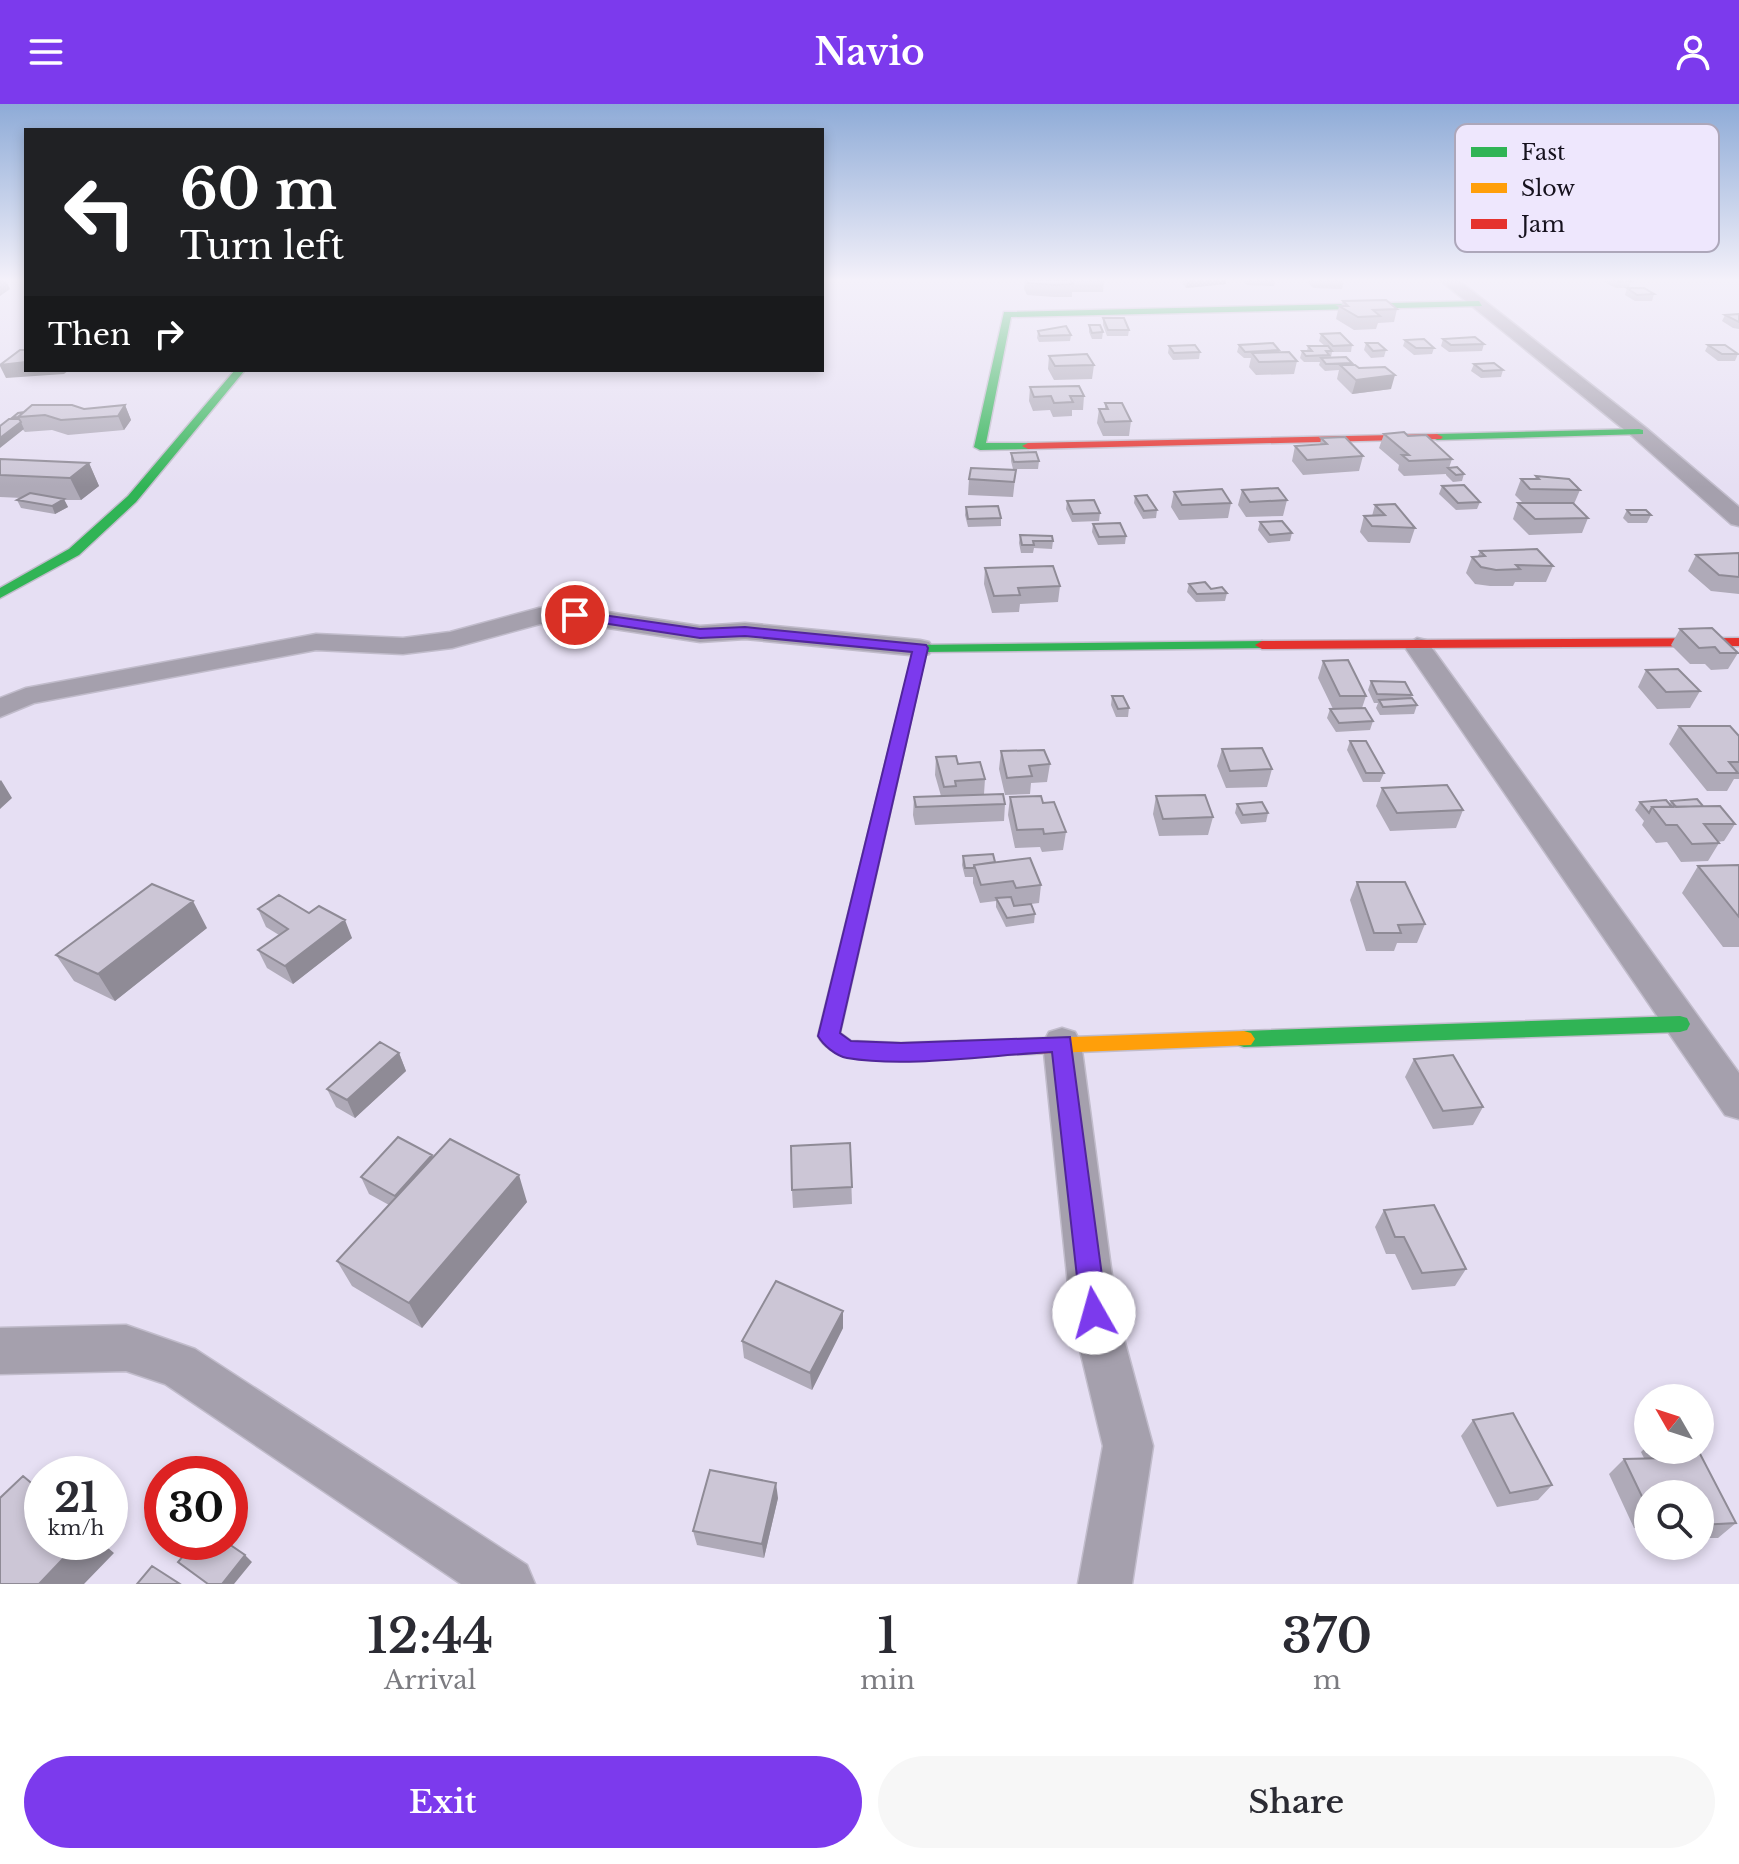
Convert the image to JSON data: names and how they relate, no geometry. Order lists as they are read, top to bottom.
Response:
{
  "legend": ["Fast", "Slow", "Jam"],
  "north": "top left",
  "page": {
    "header": "Navio",
    "turn": ["60 m", "Turn left"],
    "then": "Then",
    "speed": "21 km/h",
    "limit": "30",
    "eta": [
      "12:44",
      "Arrival",
      "1",
      "min",
      "370",
      "m"
    ],
    "buttons": ["Exit", "Share"]
  }
}
